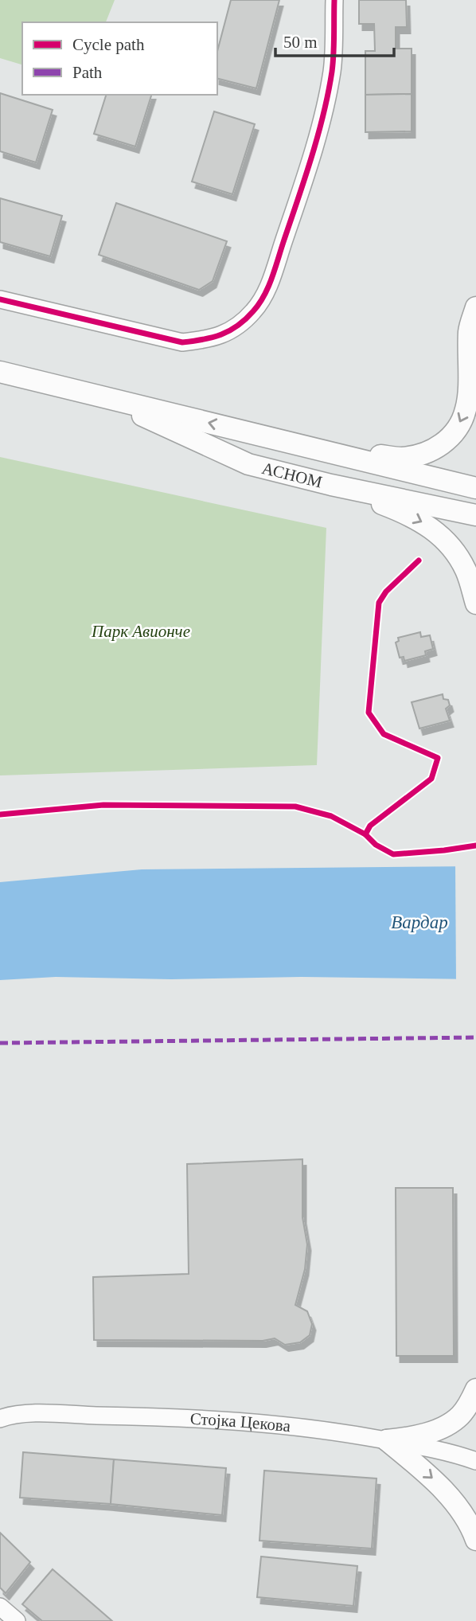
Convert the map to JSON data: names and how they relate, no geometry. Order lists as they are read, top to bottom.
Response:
{
  "streets": {
    "street": ["АСНОМ", "Стојка Цекова"]
  },
  "water": ["Вардар"],
  "parks": ["Парк Авионче"],
  "legend": ["Cycle path", "Path"],
  "scale_bar": "50 m"
}
